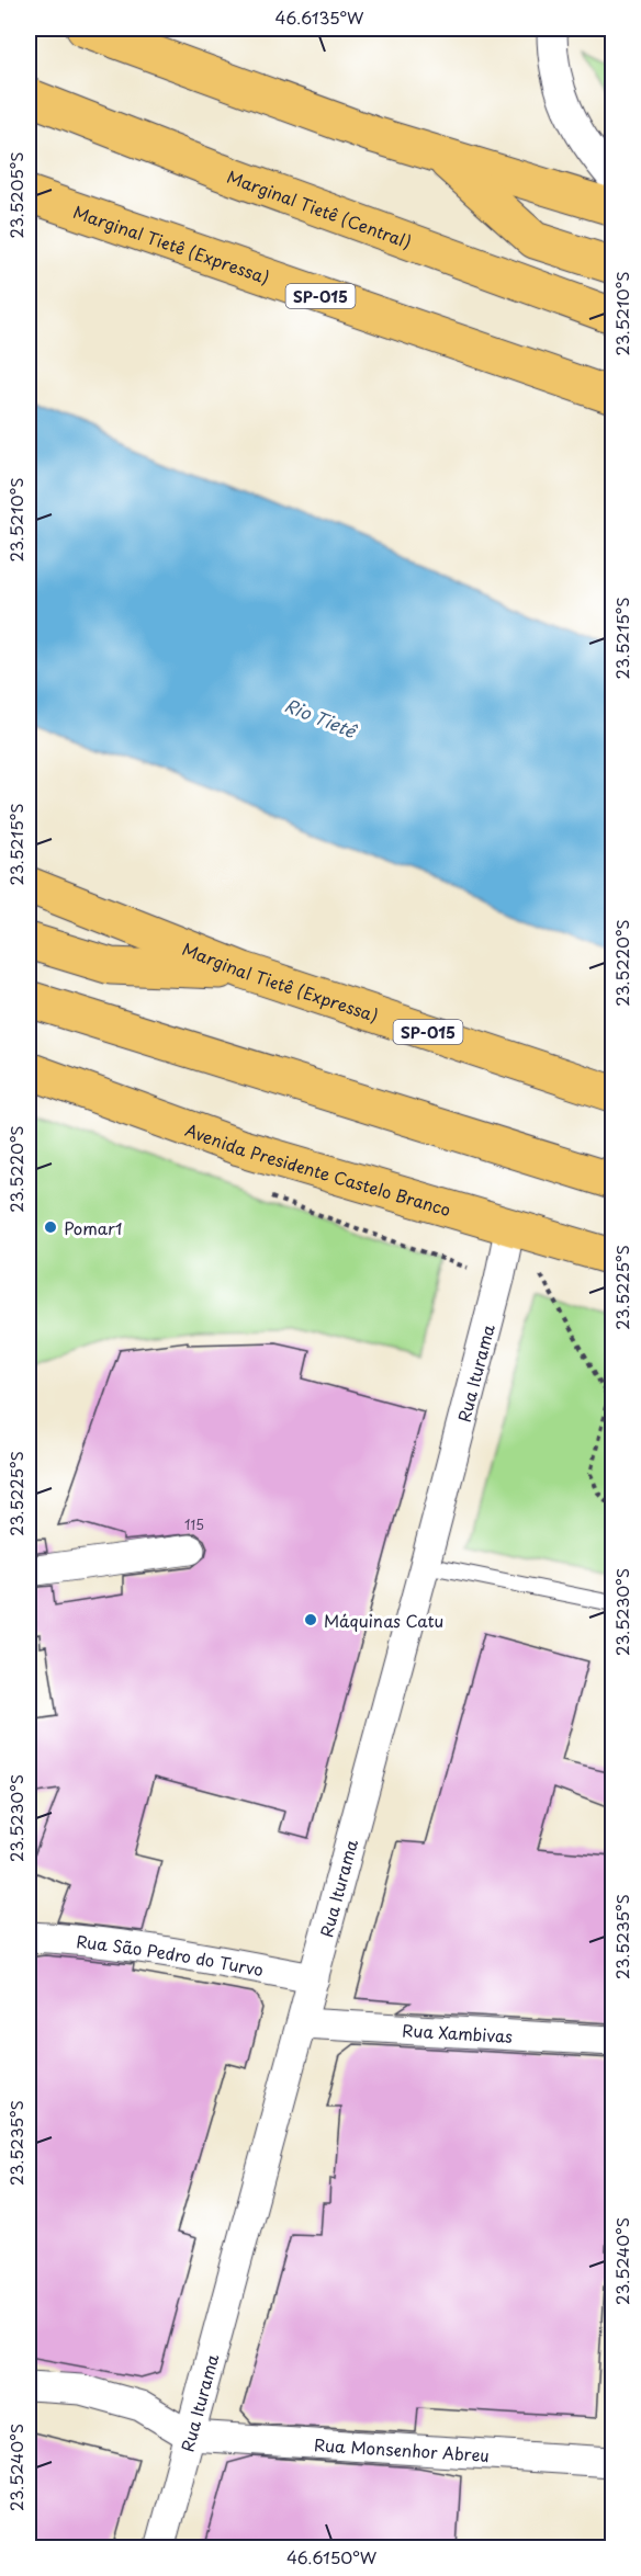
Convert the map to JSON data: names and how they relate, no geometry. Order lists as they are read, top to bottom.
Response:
{
  "streets": {
    "highway": [
      "Marginal Tietê (Central)",
      "Marginal Tietê (Expressa)",
      "SP-015",
      "Avenida Presidente Castelo Branco"
    ],
    "street": [
      "Rua Iturama",
      "Rua São Pedro do Turvo",
      "Rua Xambivas",
      "Rua Monsenhor Abreu"
    ]
  },
  "crossings": [
    ["Avenida Presidente Castelo Branco", "Rua Iturama"],
    ["Rua Iturama", "Rua São Pedro do Turvo"],
    ["Rua Iturama", "Rua Xambivas"],
    ["Rua Iturama", "Rua Monsenhor Abreu"]
  ],
  "water": ["Rio Tietê"],
  "places": ["Pomar1", "Máquinas Catu"],
  "house_numbers": ["115"],
  "coordinates": [
    "46.6135°W",
    "23.5205°S",
    "23.5210°S",
    "23.5215°S",
    "23.5220°S",
    "23.5225°S",
    "23.5230°S",
    "23.5235°S",
    "23.5240°S",
    "46.6150°W"
  ]
}
